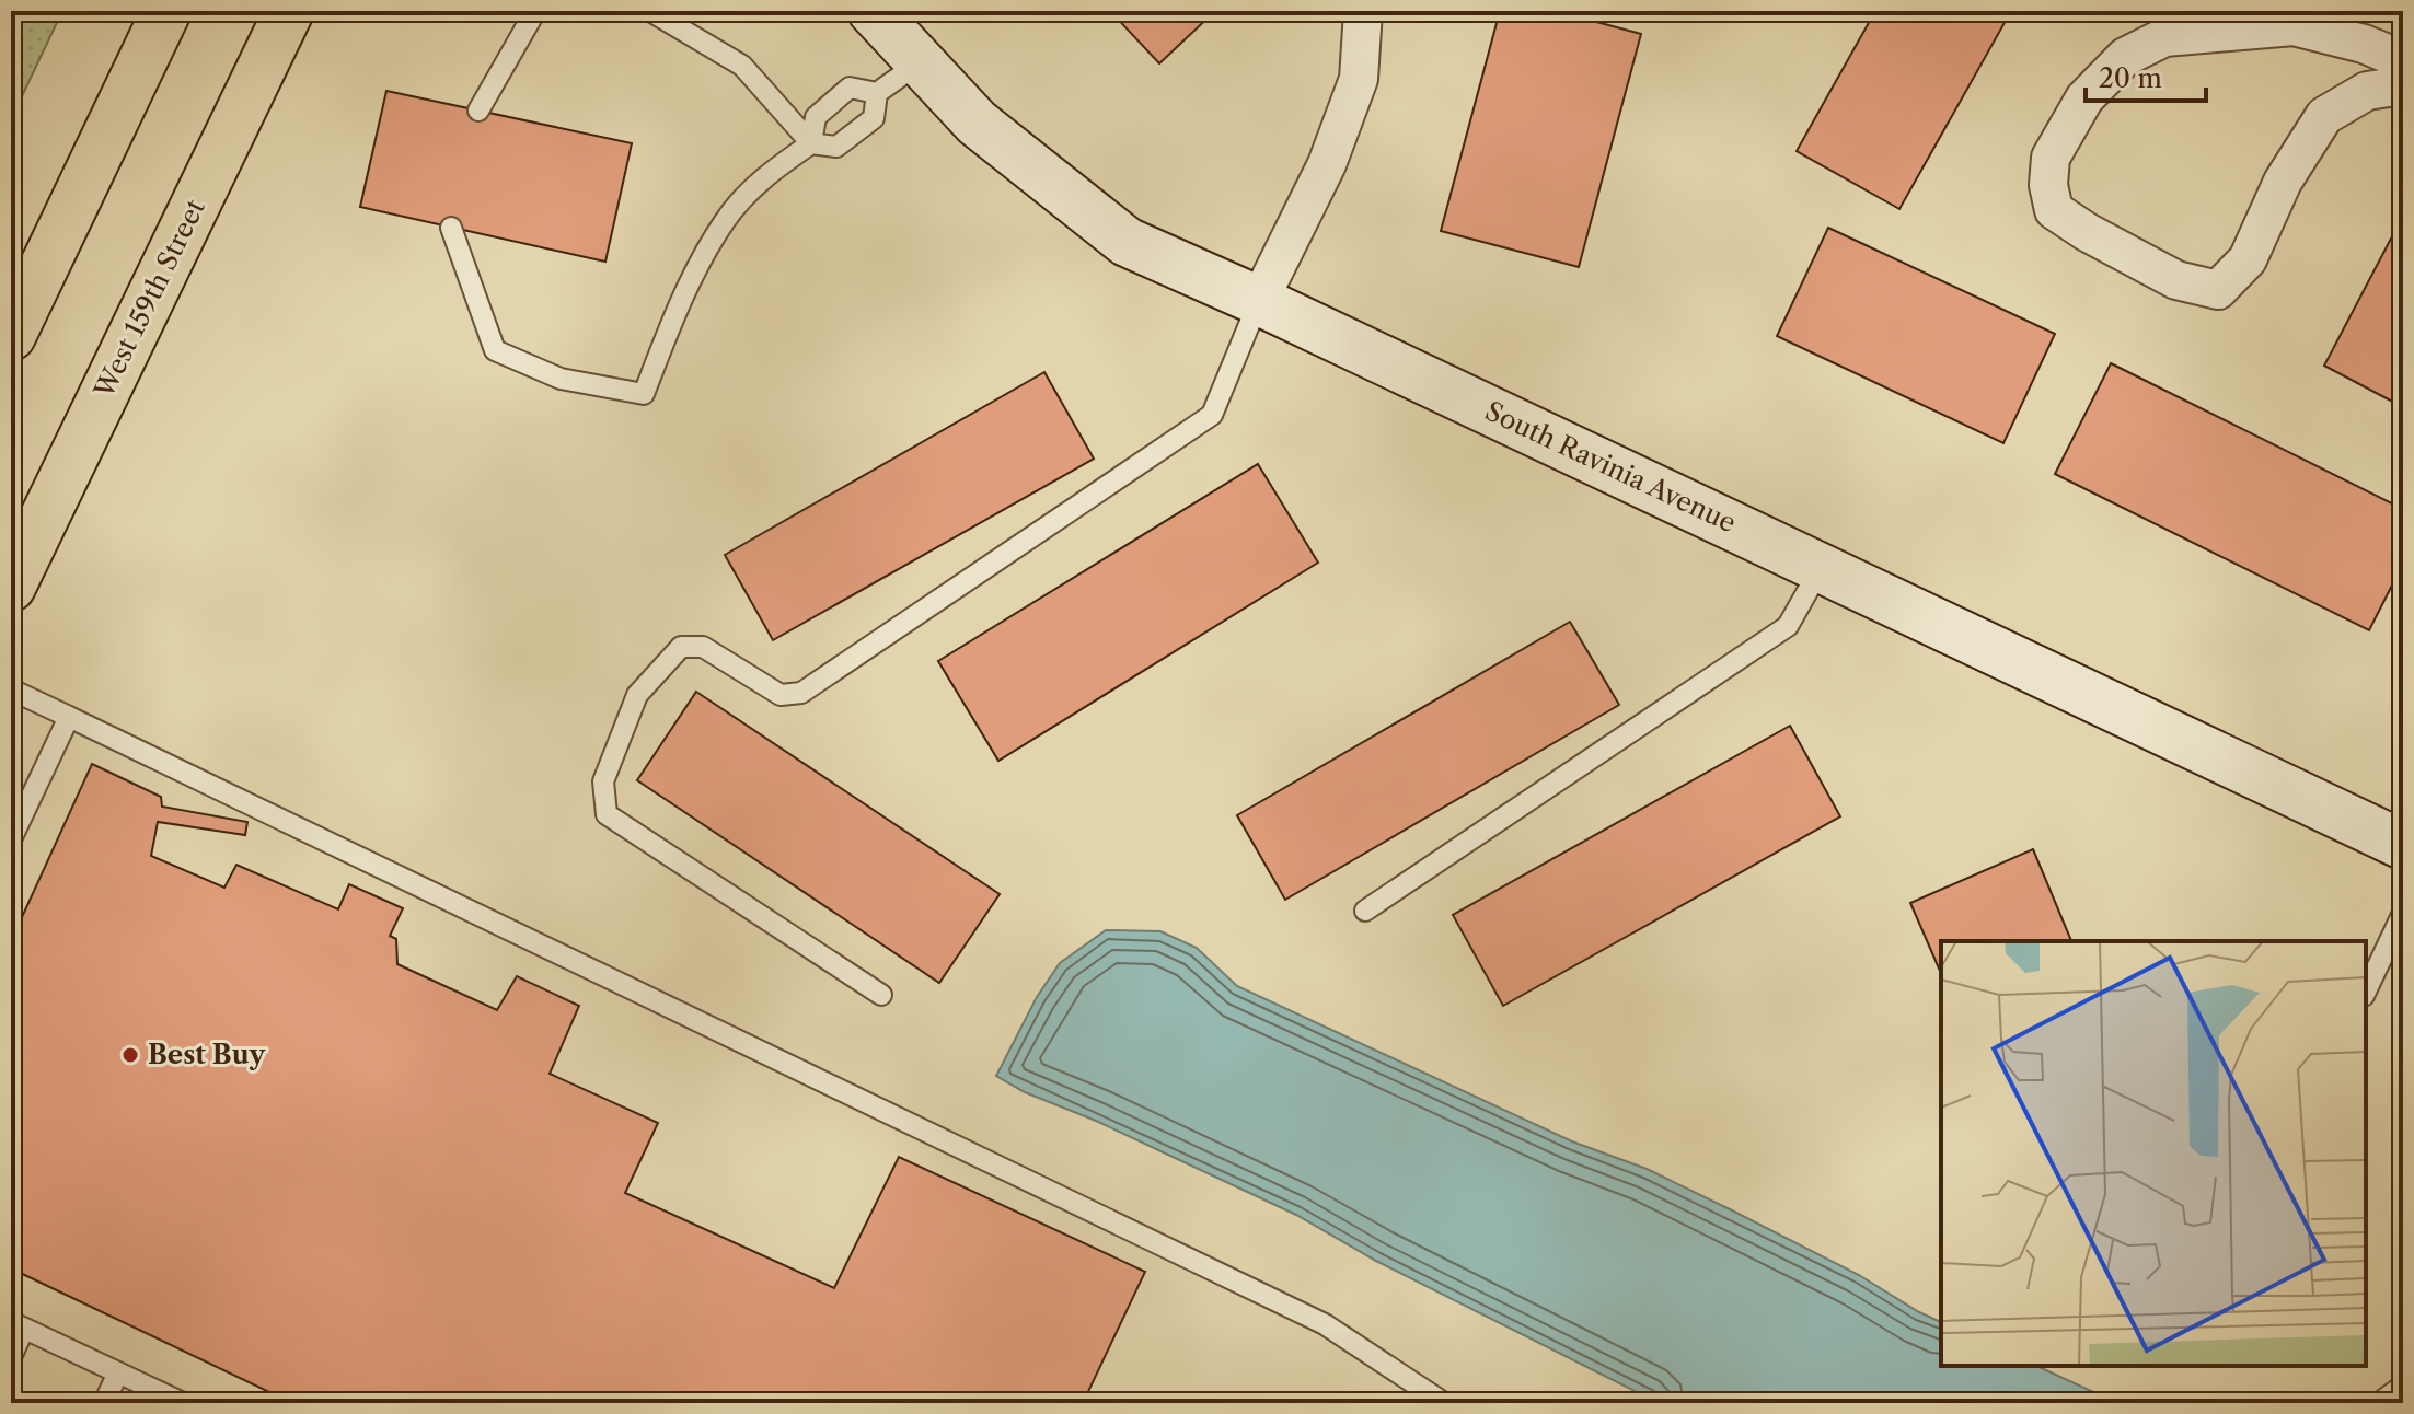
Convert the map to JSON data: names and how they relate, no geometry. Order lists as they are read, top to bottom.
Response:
{
  "streets": {
    "main road": ["West 159th Street"],
    "street": ["South Ravinia Avenue"]
  },
  "places": ["Best Buy"],
  "scale_bar": "20 m"
}
